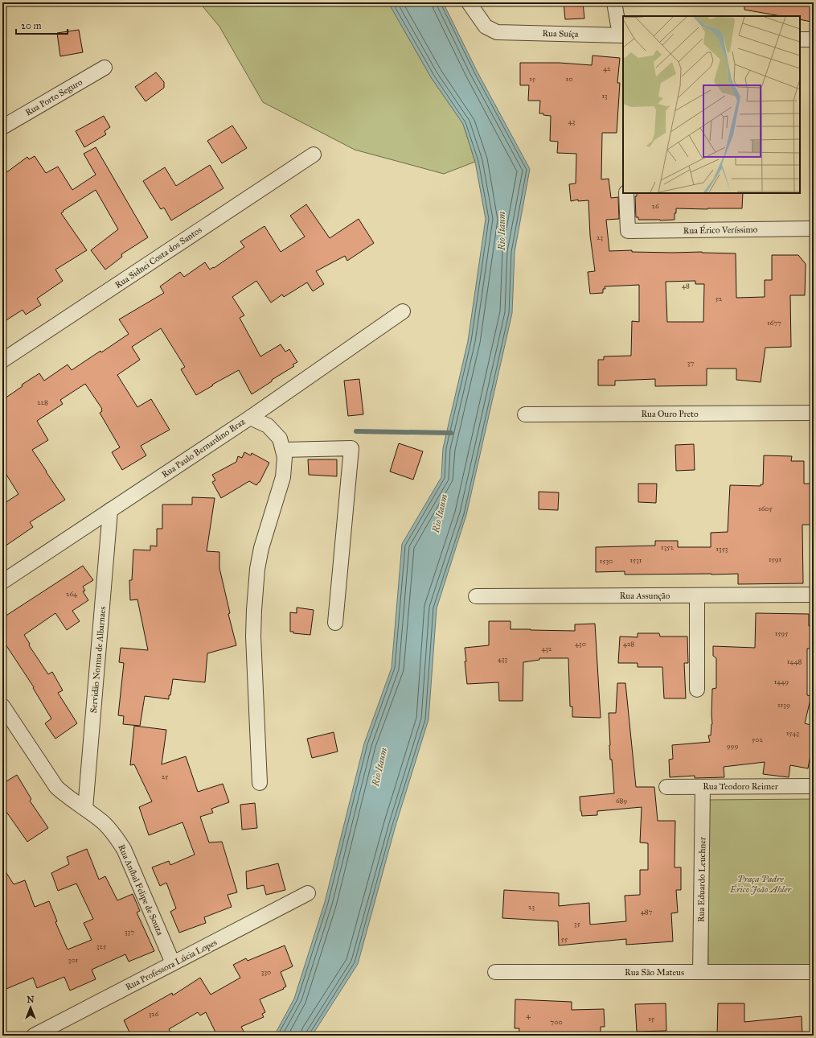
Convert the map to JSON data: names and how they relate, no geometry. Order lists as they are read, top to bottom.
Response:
{
  "streets": {
    "street": [
      "Rua Suíça",
      "Rua Porto Seguro",
      "Rua Érico Veríssimo",
      "Rua Sidnei Costa dos Santos",
      "Rua Ouro Preto",
      "Rua Paulo Bernardino Braz",
      "Rua Assunção",
      "Servidão Norma de Albarnaes",
      "Rua Teodoro Reimer",
      "Rua Eduardo Leuchner",
      "Rua Aníbal Felipe de Souza",
      "Rua Professora Lúcia Lopes",
      "Rua São Mateus"
    ]
  },
  "crossings": [
    ["Rua Paulo Bernardino Braz", "Servidão Norma de Albarnaes"],
    ["Servidão Norma de Albarnaes", "Rua Aníbal Felipe de Souza"],
    ["Rua Teodoro Reimer", "Rua Eduardo Leuchner"],
    ["Rua Eduardo Leuchner", "Rua São Mateus"],
    ["Rua Aníbal Felipe de Souza", "Rua Professora Lúcia Lopes"]
  ],
  "water": ["Rio Itaum"],
  "parks": ["Praça Padre Érico João Ahler"],
  "house_numbers": [
    "42",
    "15",
    "10",
    "13",
    "43",
    "26",
    "23",
    "48",
    "52",
    "1677",
    "37",
    "228",
    "1605",
    "1352",
    "1353",
    "1591",
    "1531",
    "1530",
    "264",
    "1595",
    "430",
    "428",
    "432",
    "433",
    "1448",
    "1449",
    "1139",
    "1543",
    "502",
    "999",
    "25",
    "689",
    "23",
    "487",
    "35",
    "337",
    "55",
    "325",
    "301",
    "330",
    "326",
    "4",
    "15",
    "700"
  ],
  "scale_bar": "20 m",
  "north": "top"
}
